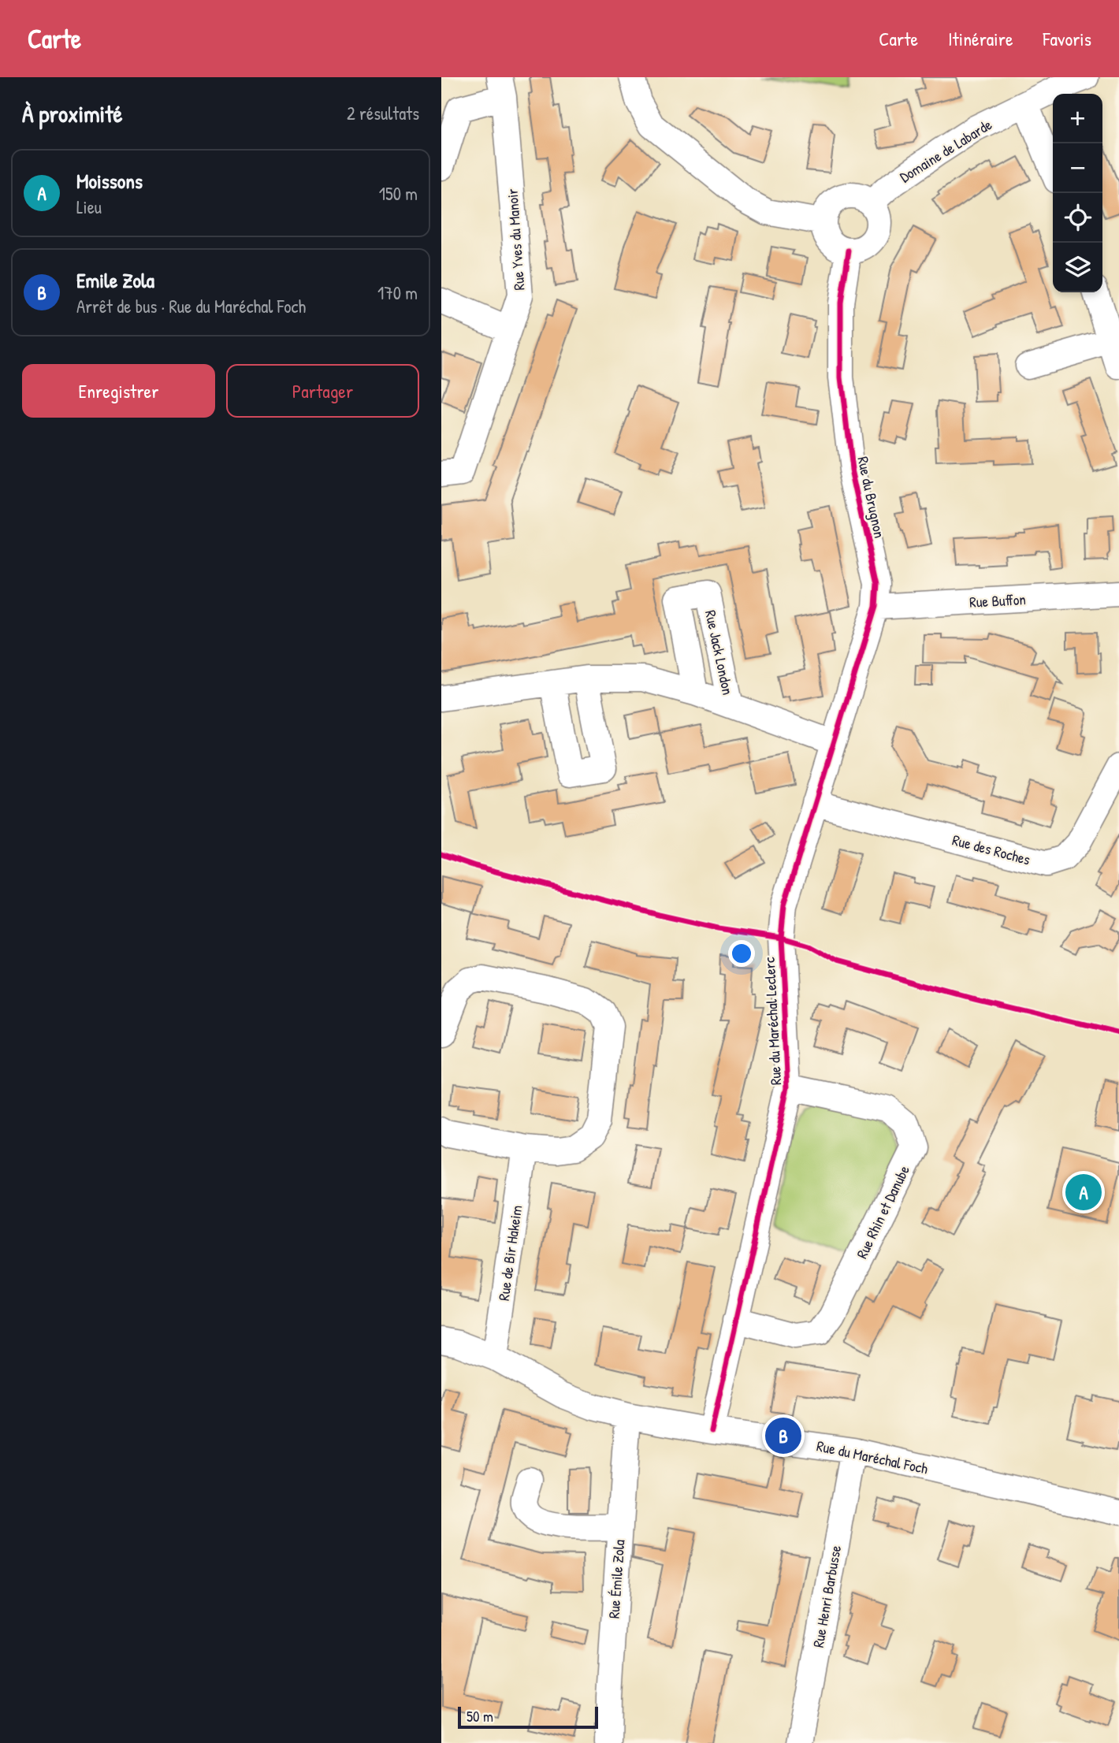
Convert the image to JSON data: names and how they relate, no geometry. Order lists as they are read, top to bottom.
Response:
{
  "streets": {
    "street": [
      "Domaine de Labarde",
      "Rue Yves du Manoir",
      "Rue du Brugnon",
      "Rue Buffon",
      "Rue Jack London",
      "Rue des Roches",
      "Rue du Maréchal Leclerc",
      "Rue Rhin et Danube",
      "Rue de Bir Hakeim",
      "Rue du Maréchal Foch",
      "Rue Émile Zola",
      "Rue Henri Barbusse"
    ]
  },
  "crossings": [
    ["Domaine de Labarde", "Rue du Brugnon"],
    ["Rue du Brugnon", "Rue Buffon"],
    ["Rue du Brugnon", "Rue Jack London"],
    ["Rue du Brugnon", "Rue du Maréchal Leclerc"],
    ["Rue Jack London", "Rue du Maréchal Leclerc"],
    ["Rue des Roches", "Rue du Maréchal Leclerc"],
    ["Rue du Maréchal Leclerc", "Rue Rhin et Danube"],
    ["Rue du Maréchal Leclerc", "Rue du Maréchal Foch"],
    ["Rue de Bir Hakeim", "Rue du Maréchal Foch"],
    ["Rue du Maréchal Foch", "Rue Émile Zola"],
    ["Rue du Maréchal Foch", "Rue Henri Barbusse"]
  ],
  "scale_bar": "50 m",
  "page": {
    "header": "Carte",
    "nav": ["Carte", "Itinéraire", "Favoris"],
    "heading": ["À proximité", "2 résultats"],
    "map_buttons": ["+", "−"],
    "list": [
      {
        "mark": "A",
        "name": "Moissons",
        "note": "Lieu",
        "value": "150 m"
      },
      {
        "mark": "B",
        "name": "Emile Zola",
        "note": "Arrêt de bus · Rue du Maréchal Foch",
        "value": "170 m"
      }
    ],
    "buttons": ["Enregistrer", "Partager"],
    "pins": ["A", "B"],
    "scale": "50 m"
  }
}
